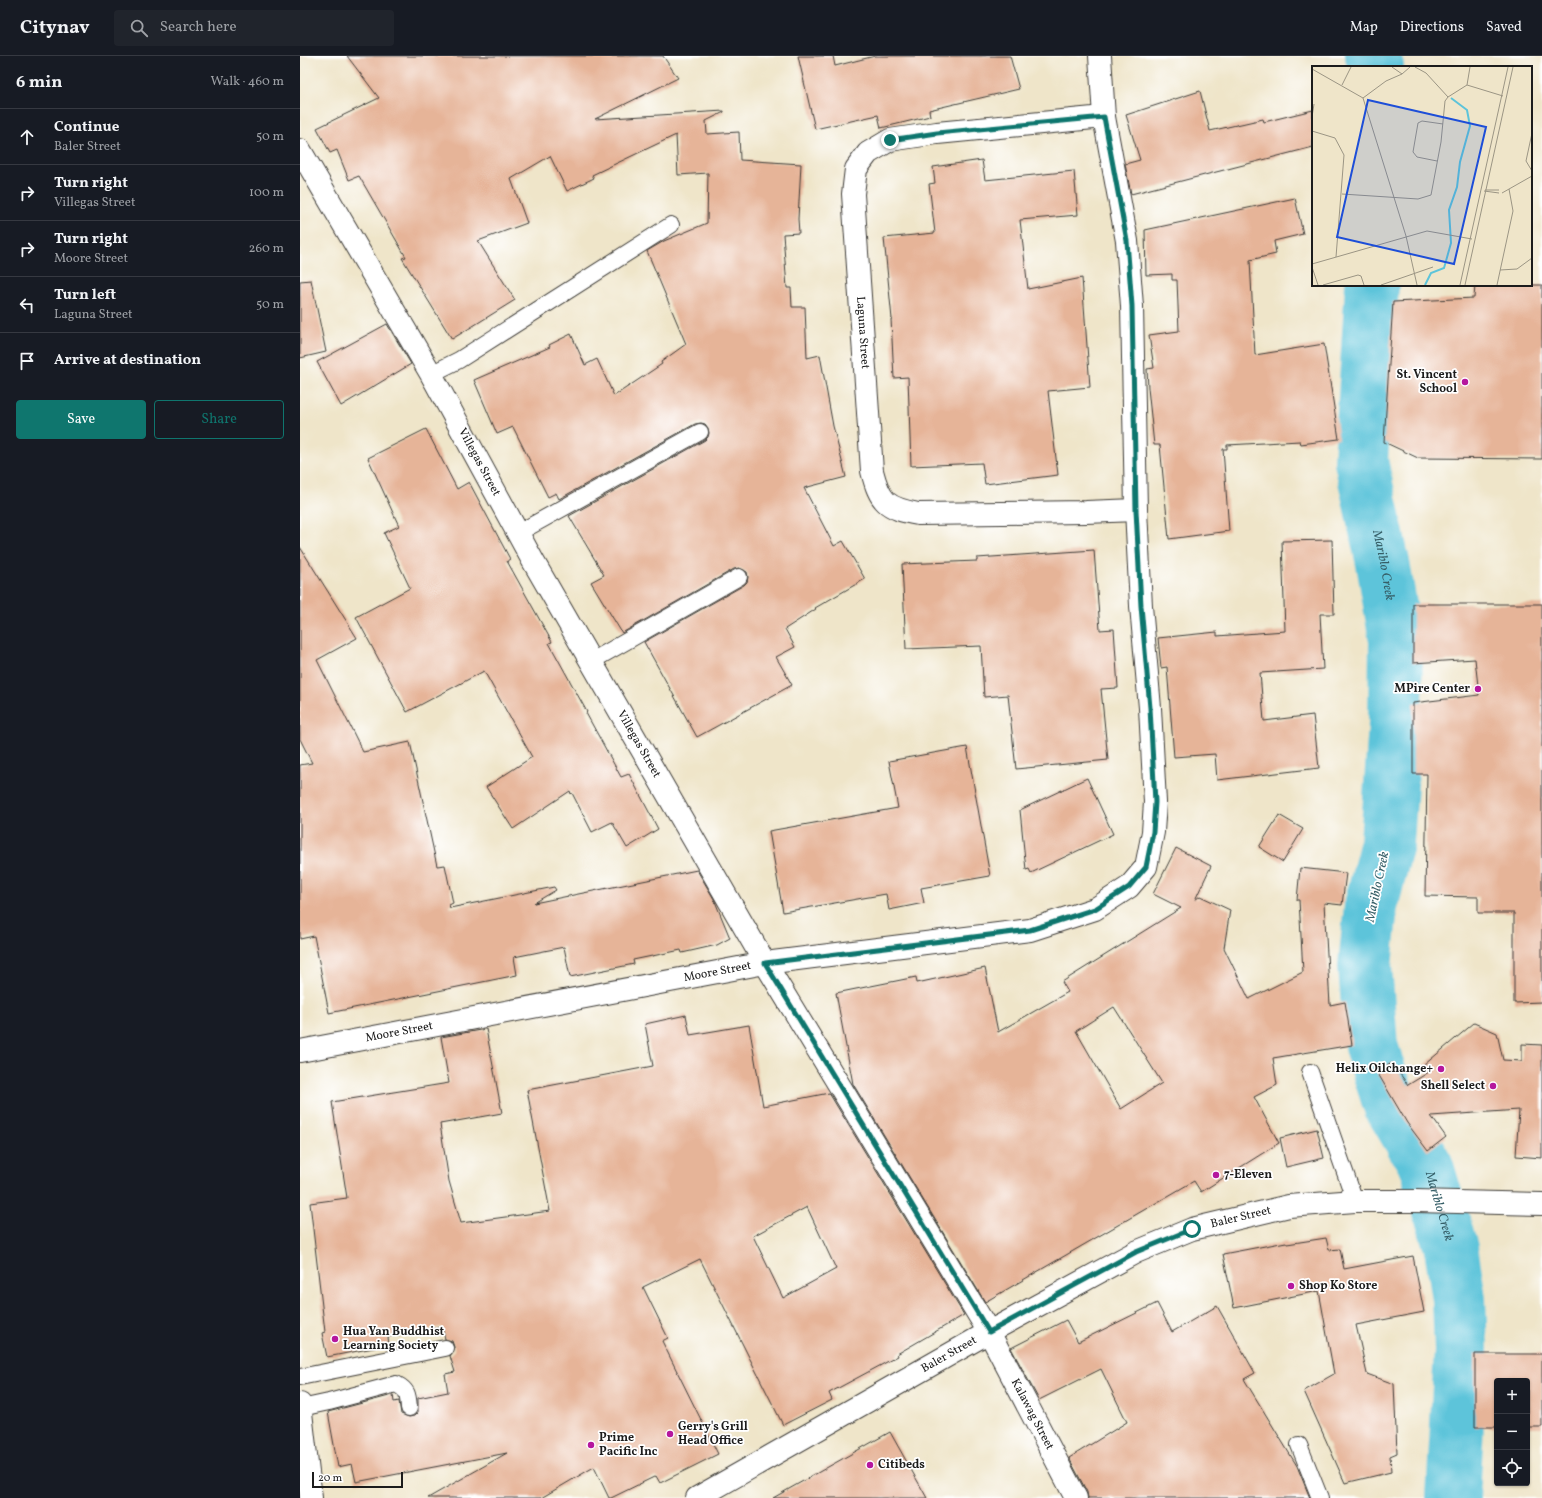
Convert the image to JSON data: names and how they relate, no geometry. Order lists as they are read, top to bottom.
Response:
{
  "streets": {
    "street": [
      "Laguna Street",
      "Villegas Street",
      "Moore Street",
      "Baler Street",
      "Kalawag Street"
    ]
  },
  "crossings": [
    ["Laguna Street", "Moore Street"],
    ["Villegas Street", "Moore Street"],
    ["Villegas Street", "Baler Street"],
    ["Villegas Street", "Kalawag Street"],
    ["Baler Street", "Kalawag Street"]
  ],
  "water": ["Mariblo Creek"],
  "places": [
    "St. Vincent School",
    "MPire Center",
    "Helix Oilchange+",
    "Shell Select",
    "7-Eleven",
    "Shop Ko Store",
    "Hua Yan Buddhist Learning Society",
    "Gerry's Grill Head Office",
    "Prime Pacific Inc",
    "Citibeds"
  ],
  "scale_bar": "20 m",
  "page": {
    "header": "Citynav",
    "search": "Search here",
    "nav": ["Map", "Directions", "Saved"],
    "heading": ["6 min", "Walk · 460 m"],
    "list": [
      ["Continue", "Baler Street", "50 m"],
      ["Turn right", "Villegas Street", "100 m"],
      ["Turn right", "Moore Street", "260 m"],
      ["Turn left", "Laguna Street", "50 m"],
      "Arrive at destination"
    ],
    "buttons": ["Save", "Share"],
    "map_buttons": ["+", "−"],
    "scale": "20 m"
  }
}
